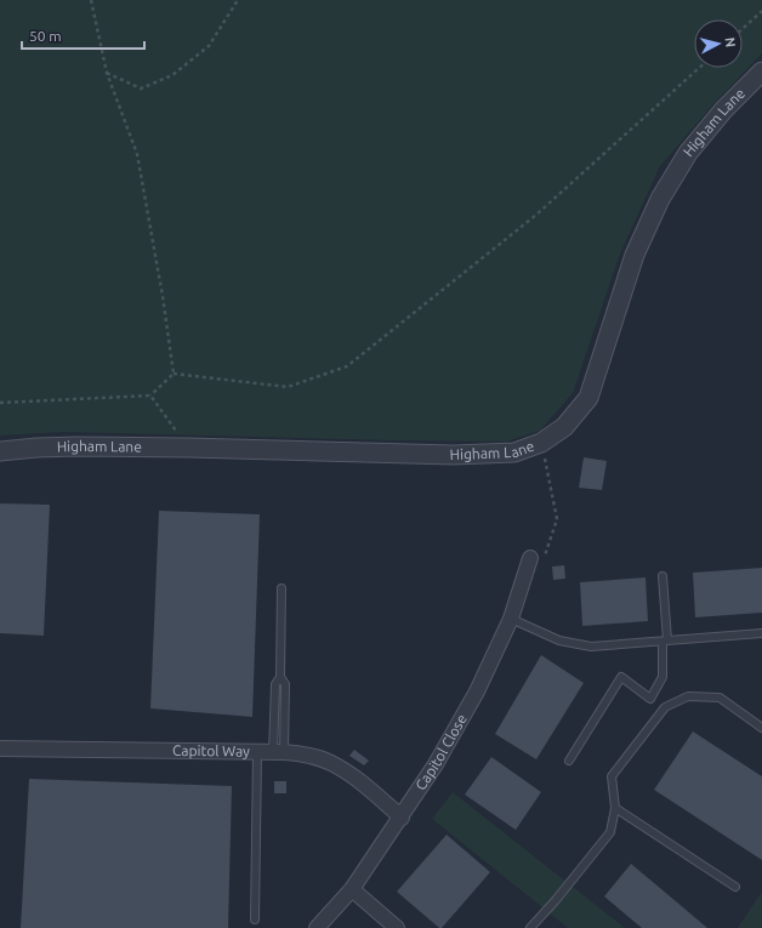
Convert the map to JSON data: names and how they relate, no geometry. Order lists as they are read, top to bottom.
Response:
{
  "streets": {
    "street": ["Higham Lane", "Capitol Way", "Capitol Close"]
  },
  "crossings": [
    ["Capitol Way", "Capitol Close"]
  ],
  "scale_bar": "50 m",
  "north": "right"
}
